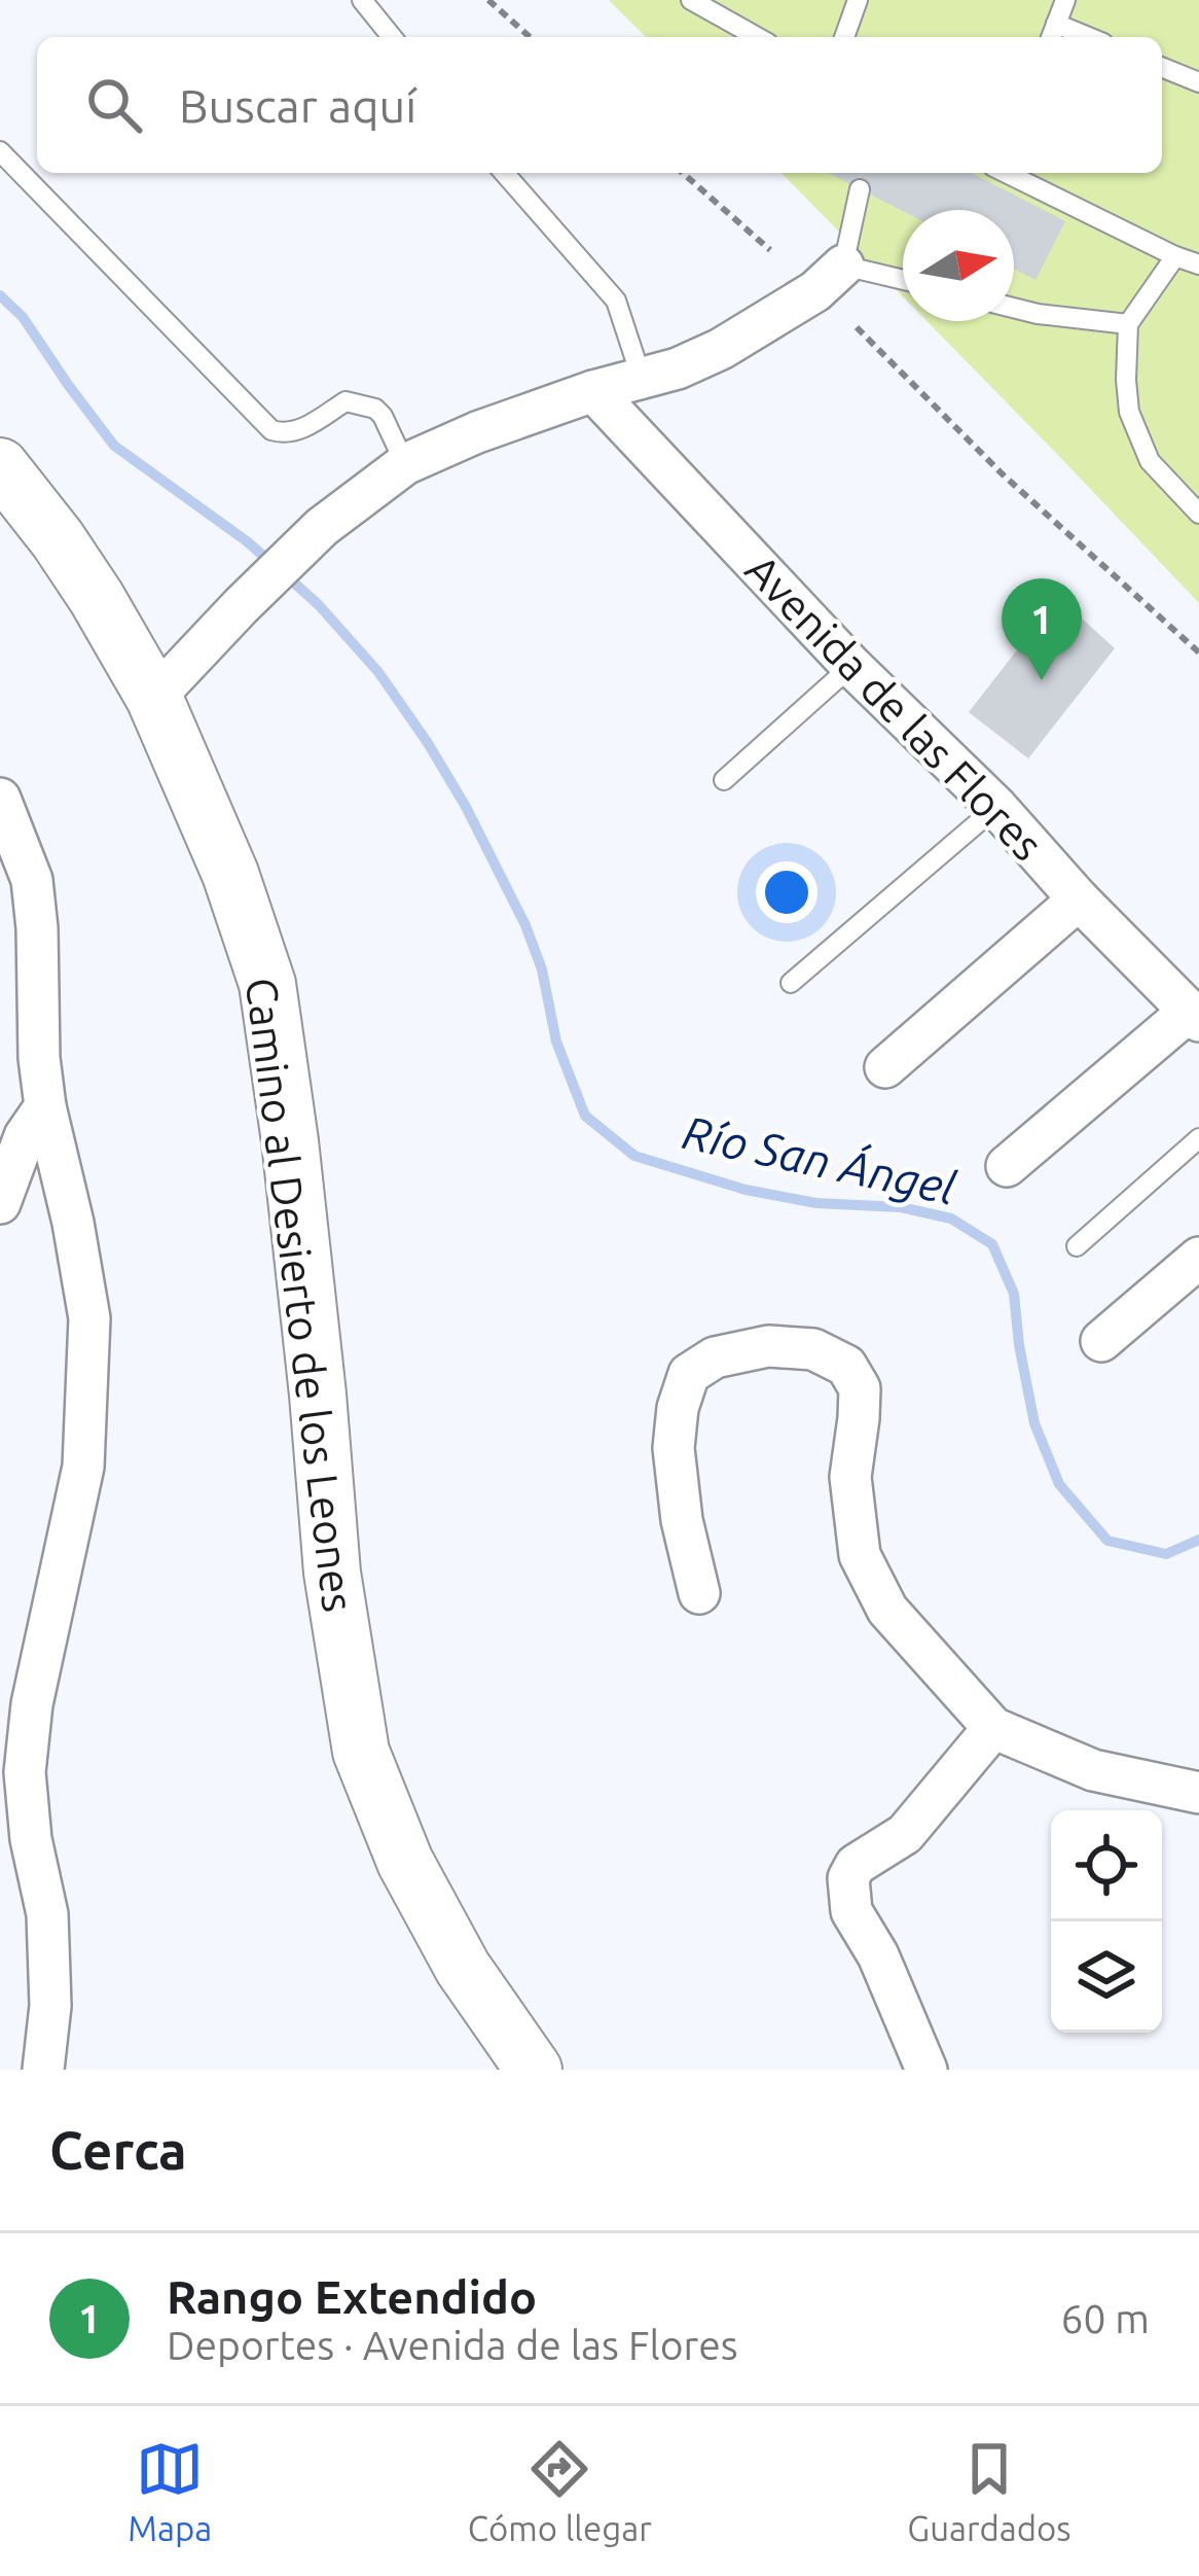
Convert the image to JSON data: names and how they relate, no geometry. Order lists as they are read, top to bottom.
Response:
{
  "streets": {
    "main road": ["Camino al Desierto de los Leones"],
    "street": ["Avenida de las Flores"]
  },
  "water": ["Río San Ángel"],
  "north": "right",
  "page": {
    "search": "Buscar aquí",
    "pins": "1",
    "heading": "Cerca",
    "list": [
      {
        "mark": "1",
        "name": "Rango Extendido",
        "note": "Deportes · Avenida de las Flores",
        "value": "60 m"
      }
    ],
    "nav": ["Mapa", "Cómo llegar", "Guardados"]
  }
}
